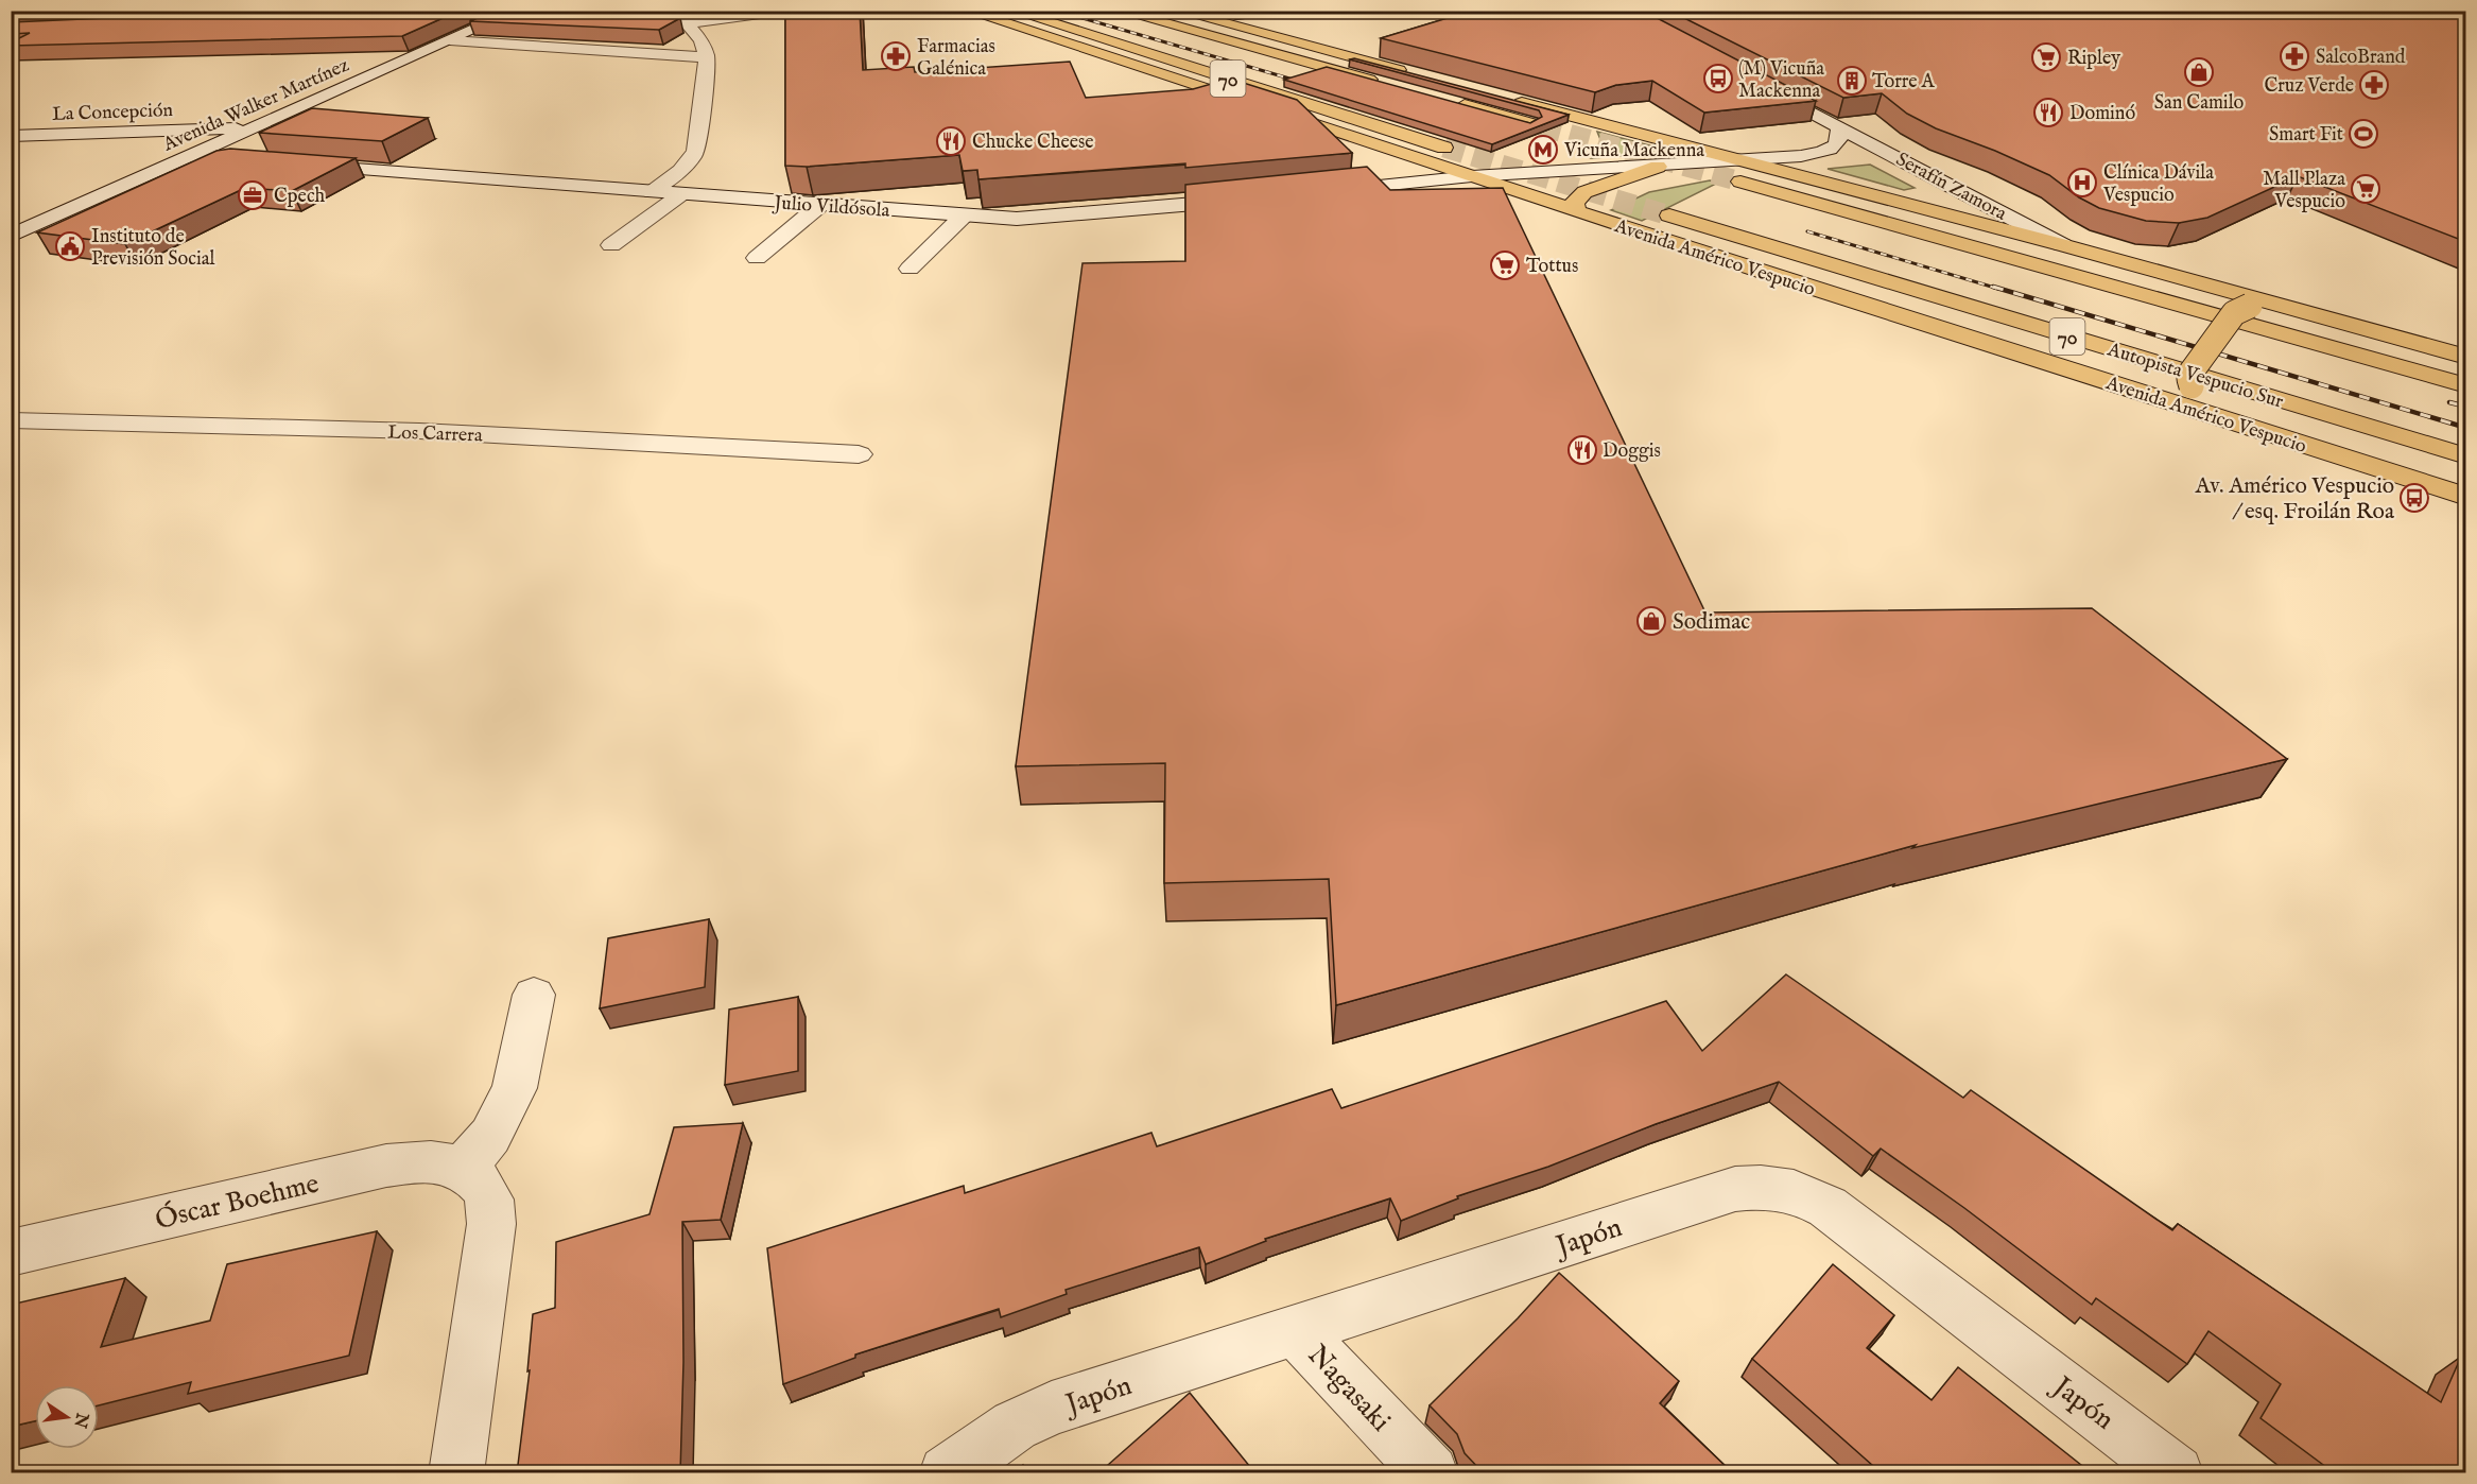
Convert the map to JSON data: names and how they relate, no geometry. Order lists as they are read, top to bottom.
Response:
{
  "streets": {
    "main road": ["70", "Avenida Américo Vespucio", "Autopista Vespucio Sur"],
    "street": [
      "Avenida Walker Martínez",
      "La Concepción",
      "Serafín Zamora",
      "Julio Vildósola",
      "Los Carrera",
      "Óscar Boehme",
      "Japón",
      "Nagasaki"
    ]
  },
  "crossings": [
    ["Avenida Walker Martínez", "La Concepción"],
    ["Japón", "Nagasaki"]
  ],
  "places": {
    "pharmacy": ["Farmacias Galénica", "SalcoBrand", "Cruz Verde"],
    "supermarket": ["Ripley", "Mall Plaza Vespucio", "Tottus"],
    "shop": ["San Camilo", "Sodimac"],
    "bus stop": ["(M) Vicuña Mackenna", "Av. Américo Vespucio / esq. Froilán Roa"],
    "building": ["Torre A"],
    "restaurant": ["Dominó", "Chucke Cheese", "Doggis"],
    "sports": ["Smart Fit"],
    "metro station": ["Vicuña Mackenna"],
    "hospital": ["Clínica Dávila Vespucio"],
    "office": ["Cpech"],
    "public building": ["Instituto de Previsión Social"]
  },
  "north": "right"
}
